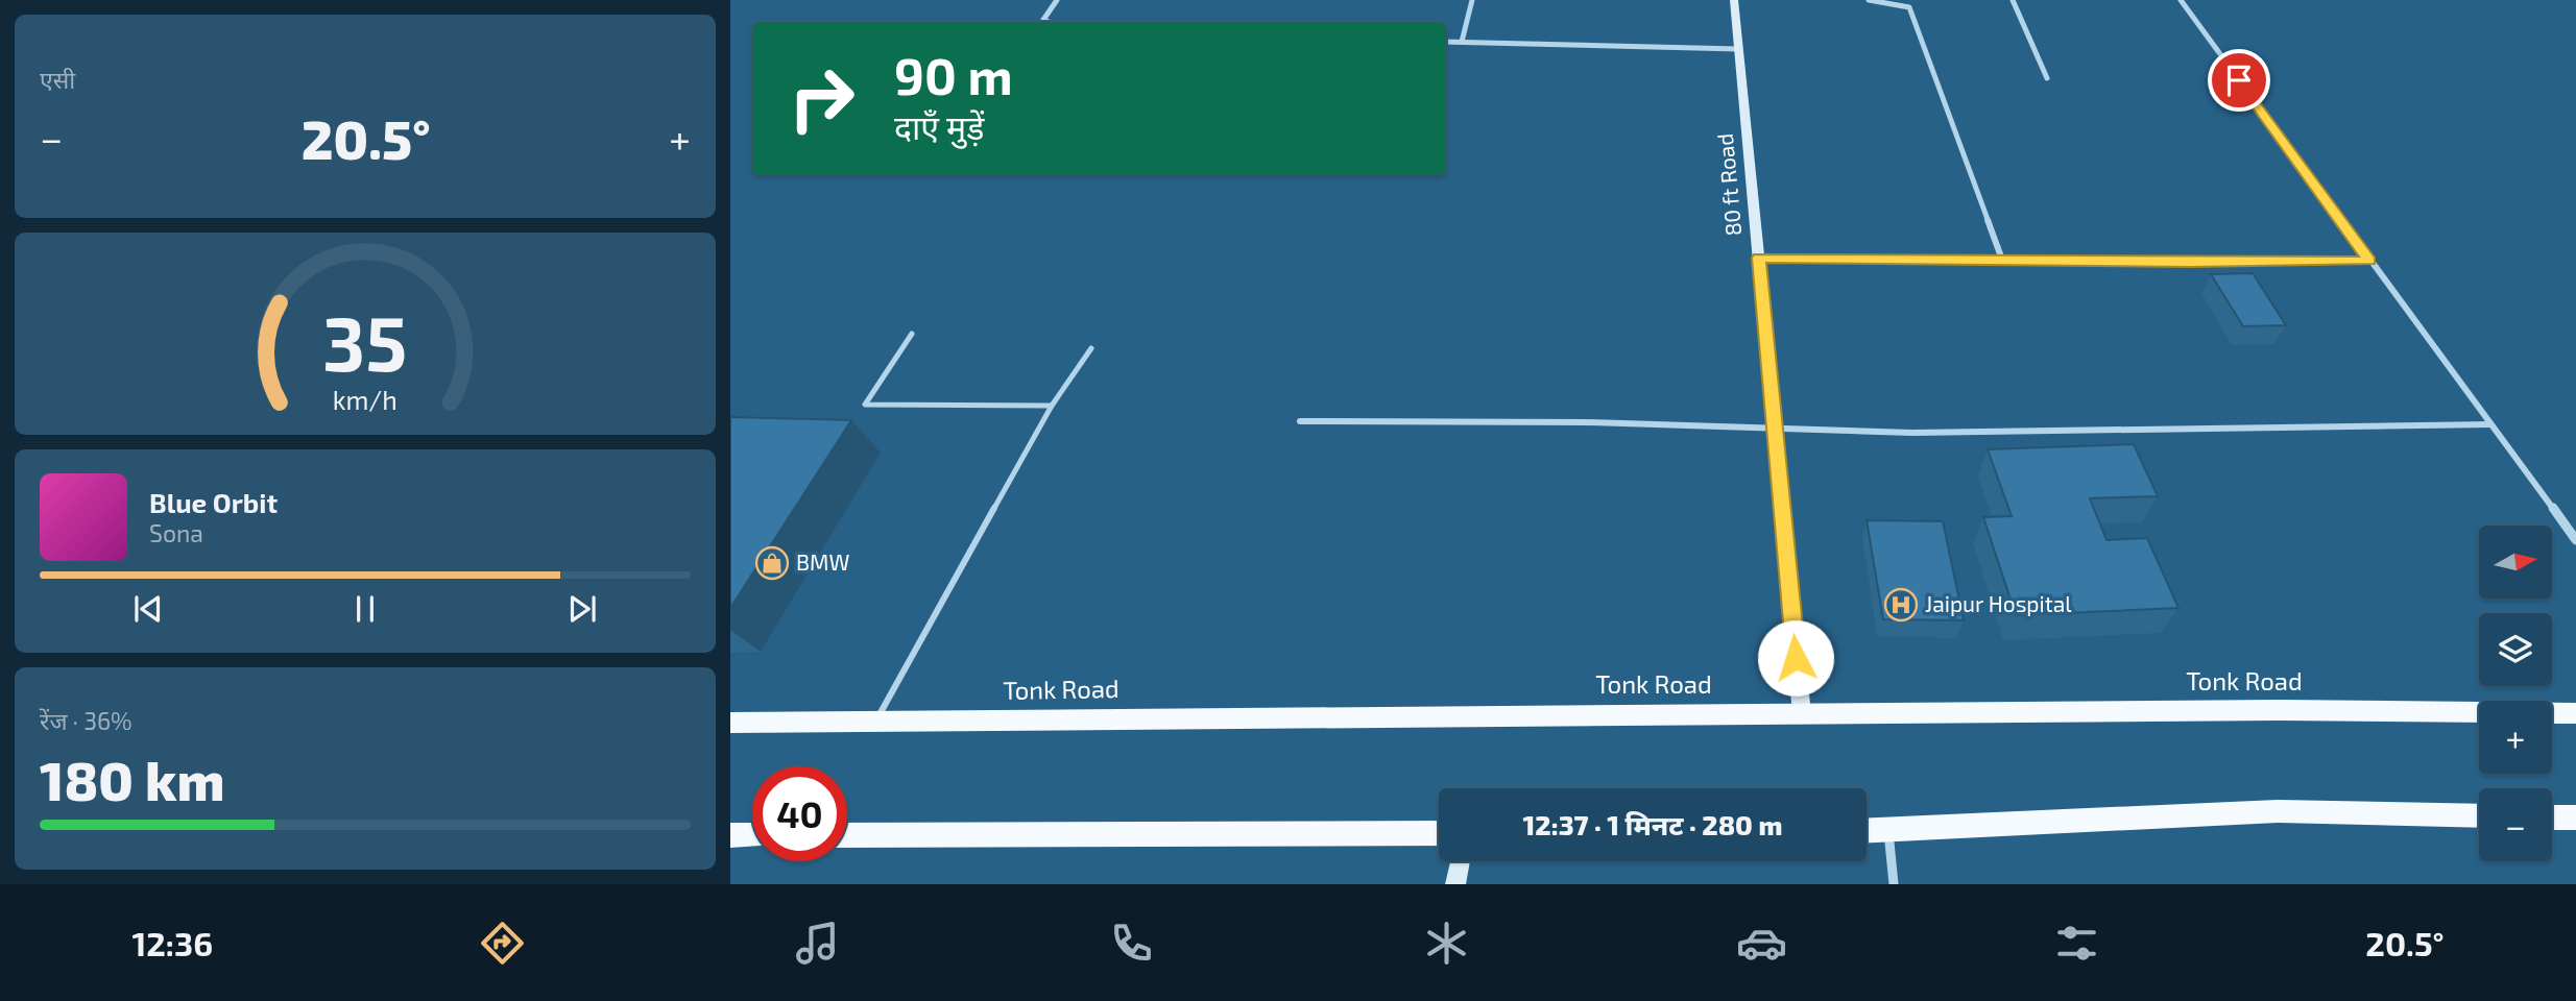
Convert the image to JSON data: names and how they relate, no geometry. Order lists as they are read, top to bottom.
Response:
{
  "streets": {
    "main road": ["Tonk Road"],
    "street": ["80 ft Road"]
  },
  "crossings": [
    ["80 ft Road", "Tonk Road"]
  ],
  "places": {
    "shop": ["BMW"],
    "hospital": ["Jaipur Hospital"]
  },
  "north": "right",
  "page": {
    "tile": [
      "एसी",
      ["रेंज · 36%", "180 km"]
    ],
    "turn": ["90 m", "दाएँ मुड़ें"],
    "heat": ["−", "20.5°", "+"],
    "song": ["Blue Orbit", "Sona"],
    "map_buttons": ["+", "−"],
    "limit": "40",
    "trip": "12:37 · 1 मिनट · 280 m",
    "tabs": ["12:36", "20.5°"],
    "gauge": ["35", "km/h"]
  }
}
